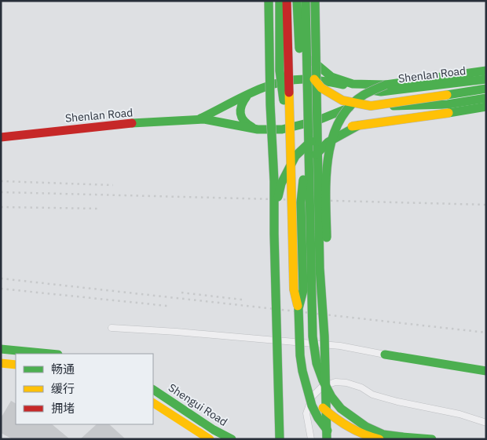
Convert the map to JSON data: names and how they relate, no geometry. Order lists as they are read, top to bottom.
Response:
{
  "streets": {
    "main road": ["Shenlan Road", "Shengui Road"]
  },
  "legend": ["畅通", "缓行", "拥堵"]
}
